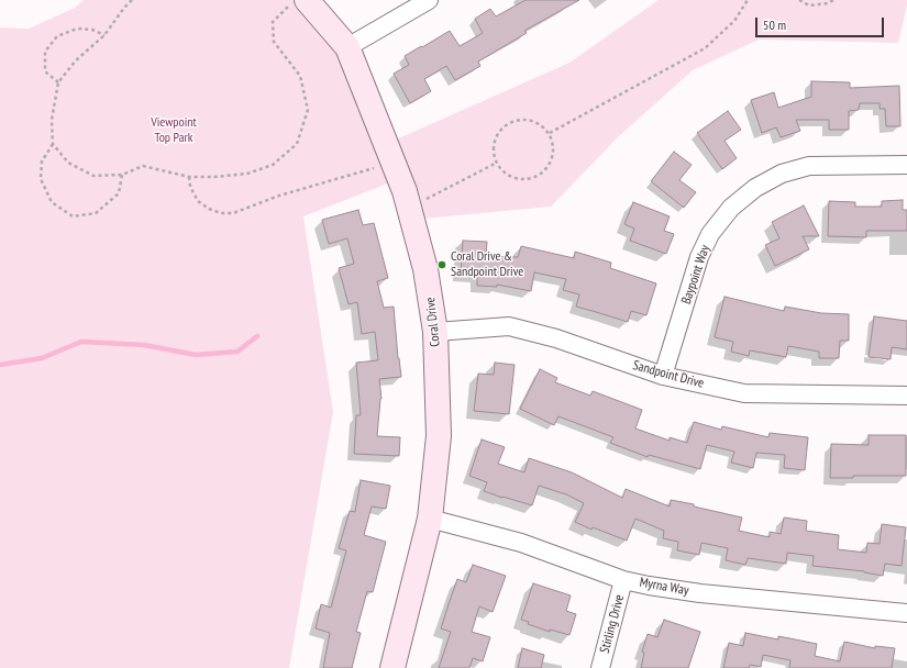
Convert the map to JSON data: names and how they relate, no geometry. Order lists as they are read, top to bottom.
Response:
{
  "streets": {
    "street": [
      "Baypoint Way",
      "Coral Drive",
      "Sandpoint Drive",
      "Myrna Way",
      "Stirling Drive"
    ]
  },
  "crossings": [
    ["Baypoint Way", "Sandpoint Drive"],
    ["Coral Drive", "Sandpoint Drive"],
    ["Coral Drive", "Myrna Way"],
    ["Myrna Way", "Stirling Drive"]
  ],
  "parks": ["Viewpoint Top Park"],
  "places": ["Coral Drive & Sandpoint Drive"],
  "scale_bar": "50 m"
}
